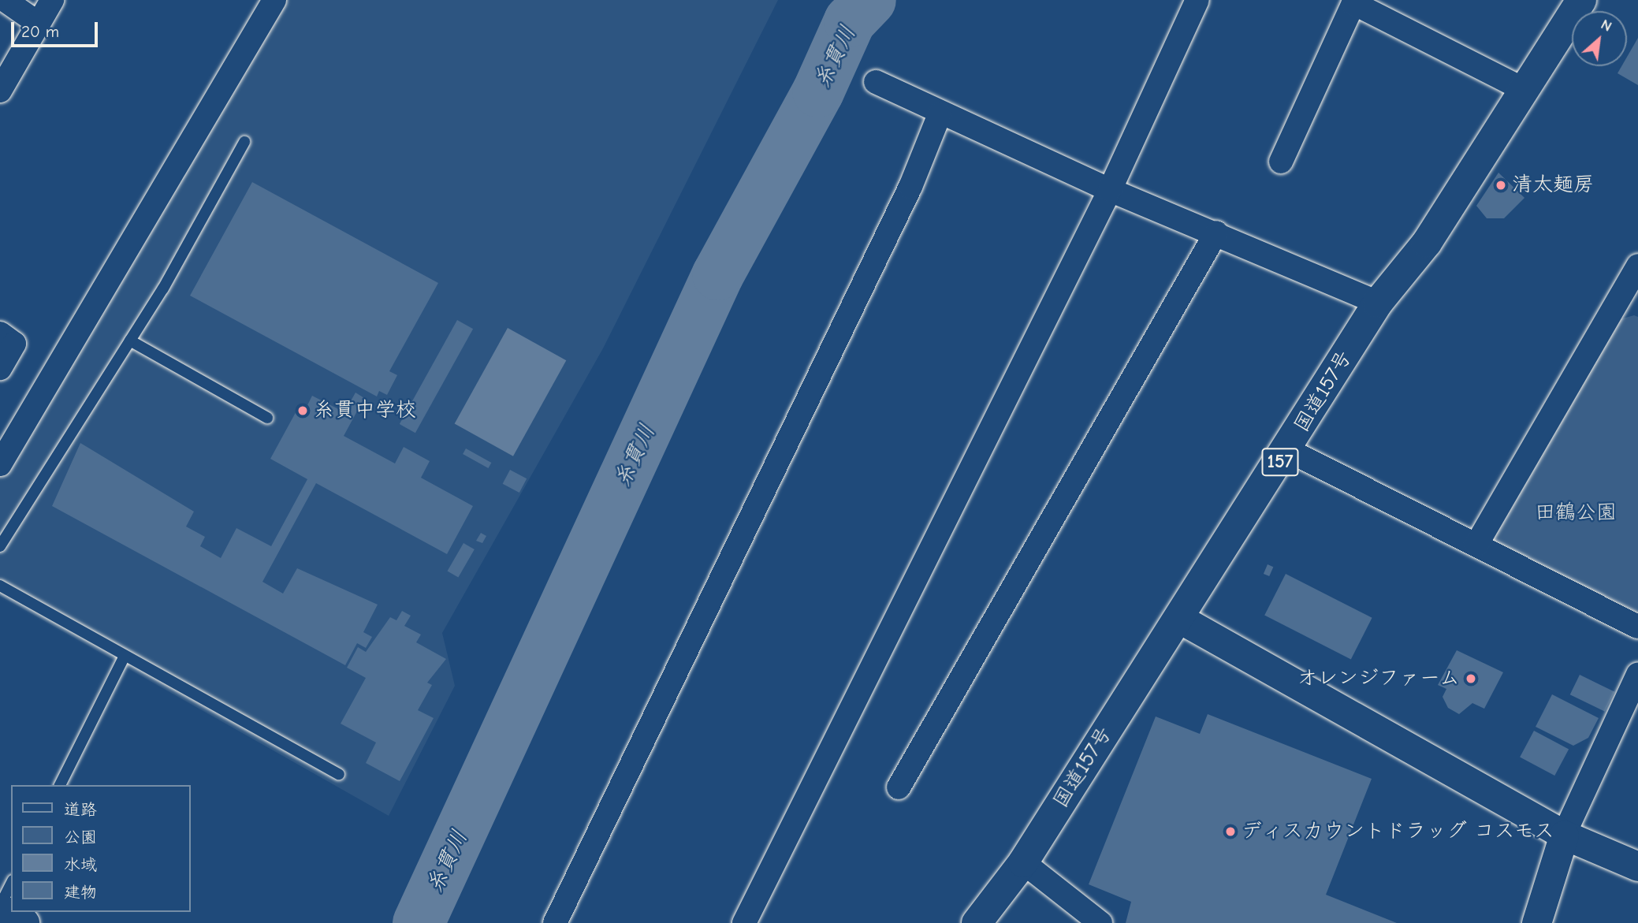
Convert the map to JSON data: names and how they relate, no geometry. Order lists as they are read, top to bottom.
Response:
{
  "streets": {
    "highway": ["国道157号", "157"]
  },
  "water": ["糸貫川"],
  "parks": ["田鶴公園"],
  "places": [
    "清太麺房",
    "糸貫中学校",
    "オレンジファーム",
    "ディスカウントドラッグ コスモス"
  ],
  "legend": [
    "道路",
    "公園",
    "水域",
    "建物"
  ],
  "scale_bar": "20 m",
  "north": "top right"
}
